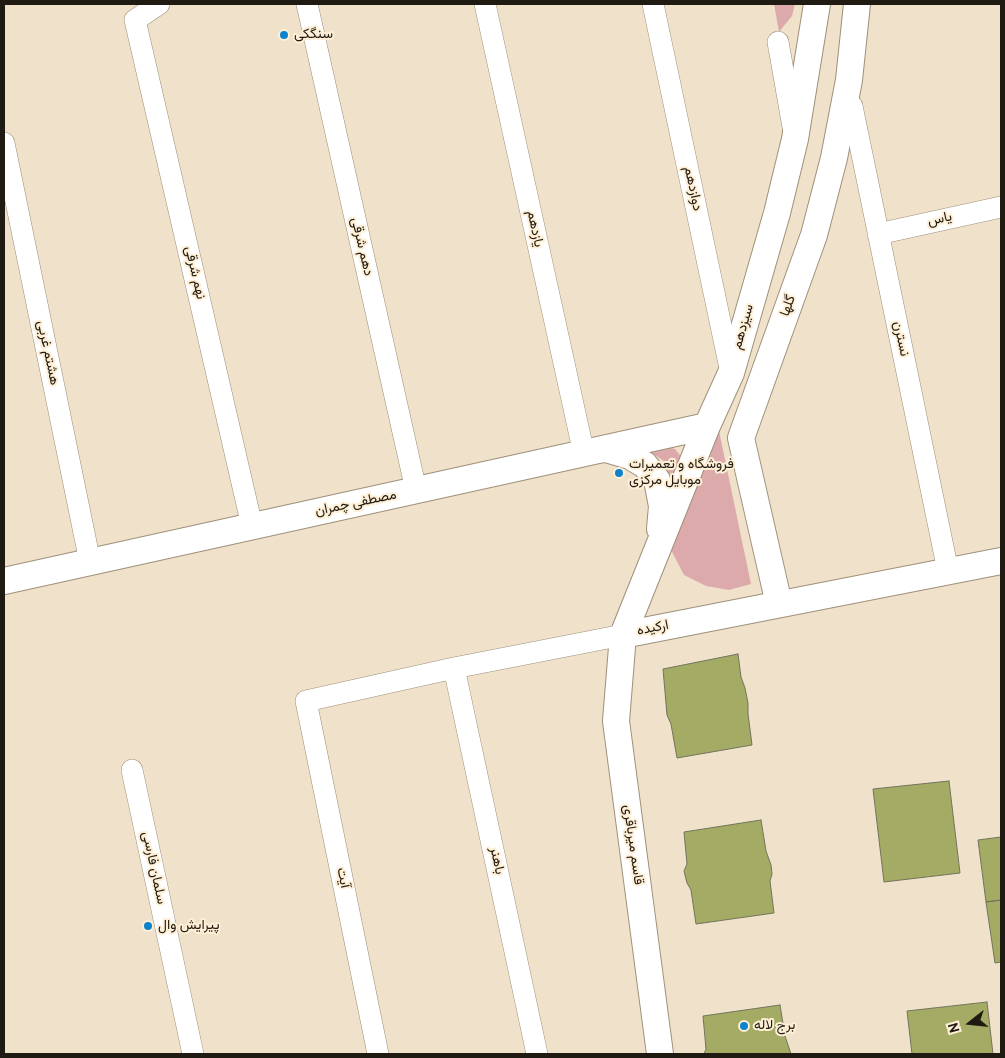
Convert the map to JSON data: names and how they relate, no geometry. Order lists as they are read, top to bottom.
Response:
{
  "streets": {
    "street": [
      "دوازدهم",
      "یاس",
      "یازدهم",
      "دهم شرقی",
      "نهم شرقی",
      "گلها",
      "سیزدهم",
      "نسترن",
      "هشتم غربی",
      "مصطفی چمران",
      "ارکیده",
      "قاسم میرباقری",
      "باهنر",
      "سلمان فارسی",
      "آیت"
    ]
  },
  "crossings": [
    ["دوازدهم", "سیزدهم"],
    ["یاس", "نسترن"],
    ["یازدهم", "مصطفی چمران"],
    ["دهم شرقی", "مصطفی چمران"],
    ["نهم شرقی", "مصطفی چمران"],
    ["گلها", "ارکیده"],
    ["سیزدهم", "مصطفی چمران"],
    ["سیزدهم", "ارکیده"],
    ["سیزدهم", "قاسم میرباقری"],
    ["نسترن", "ارکیده"],
    ["هشتم غربی", "مصطفی چمران"],
    ["ارکیده", "قاسم میرباقری"],
    ["ارکیده", "باهنر"],
    ["ارکیده", "آیت"]
  ],
  "places": [
    "سنگکی",
    "فروشگاه و تعمیرات موبایل مرکزی",
    "پیرایش وال",
    "برج لاله"
  ],
  "north": "left"
}
